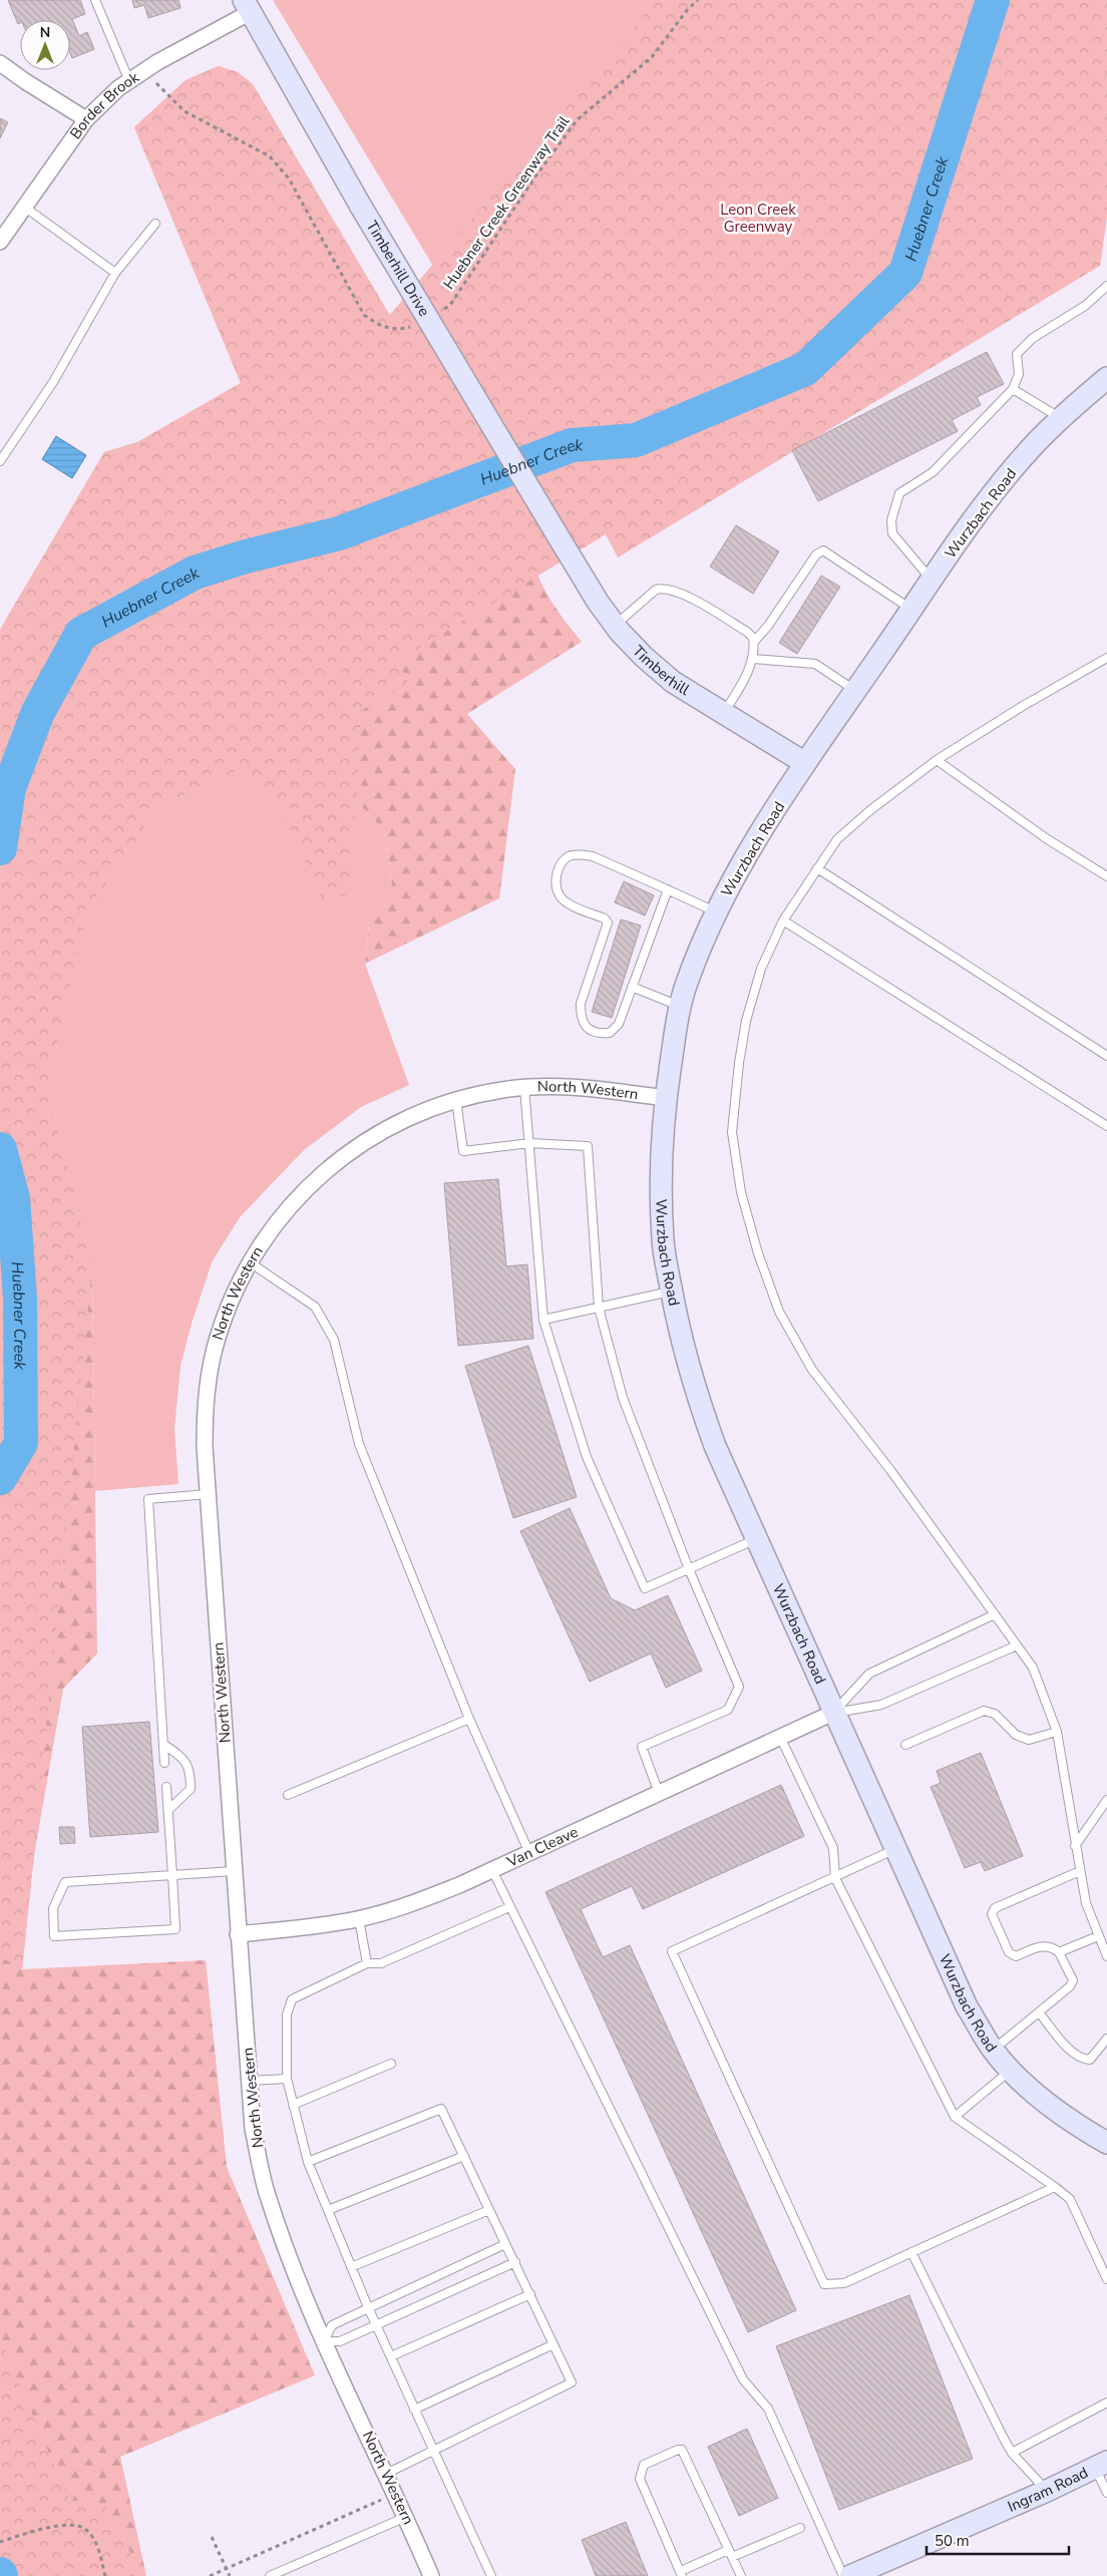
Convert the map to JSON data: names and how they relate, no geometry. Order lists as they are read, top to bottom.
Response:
{
  "streets": {
    "main road": [
      "Timberhill Drive",
      "Wurzbach Road",
      "Timberhill",
      "Ingram Road"
    ],
    "street": ["Border Brook", "North Western", "Van Cleave"],
    "path": ["Huebner Creek Greenway Trail"]
  },
  "crossings": [
    ["Border Brook", "Timberhill Drive"],
    ["Timberhill Drive", "Timberhill"],
    ["Wurzbach Road", "Timberhill"],
    ["Wurzbach Road", "North Western"],
    ["Wurzbach Road", "Van Cleave"],
    ["North Western", "Van Cleave"]
  ],
  "water": ["Huebner Creek"],
  "parks": ["Leon Creek Greenway"],
  "scale_bar": "50 m",
  "north": "top"
}
